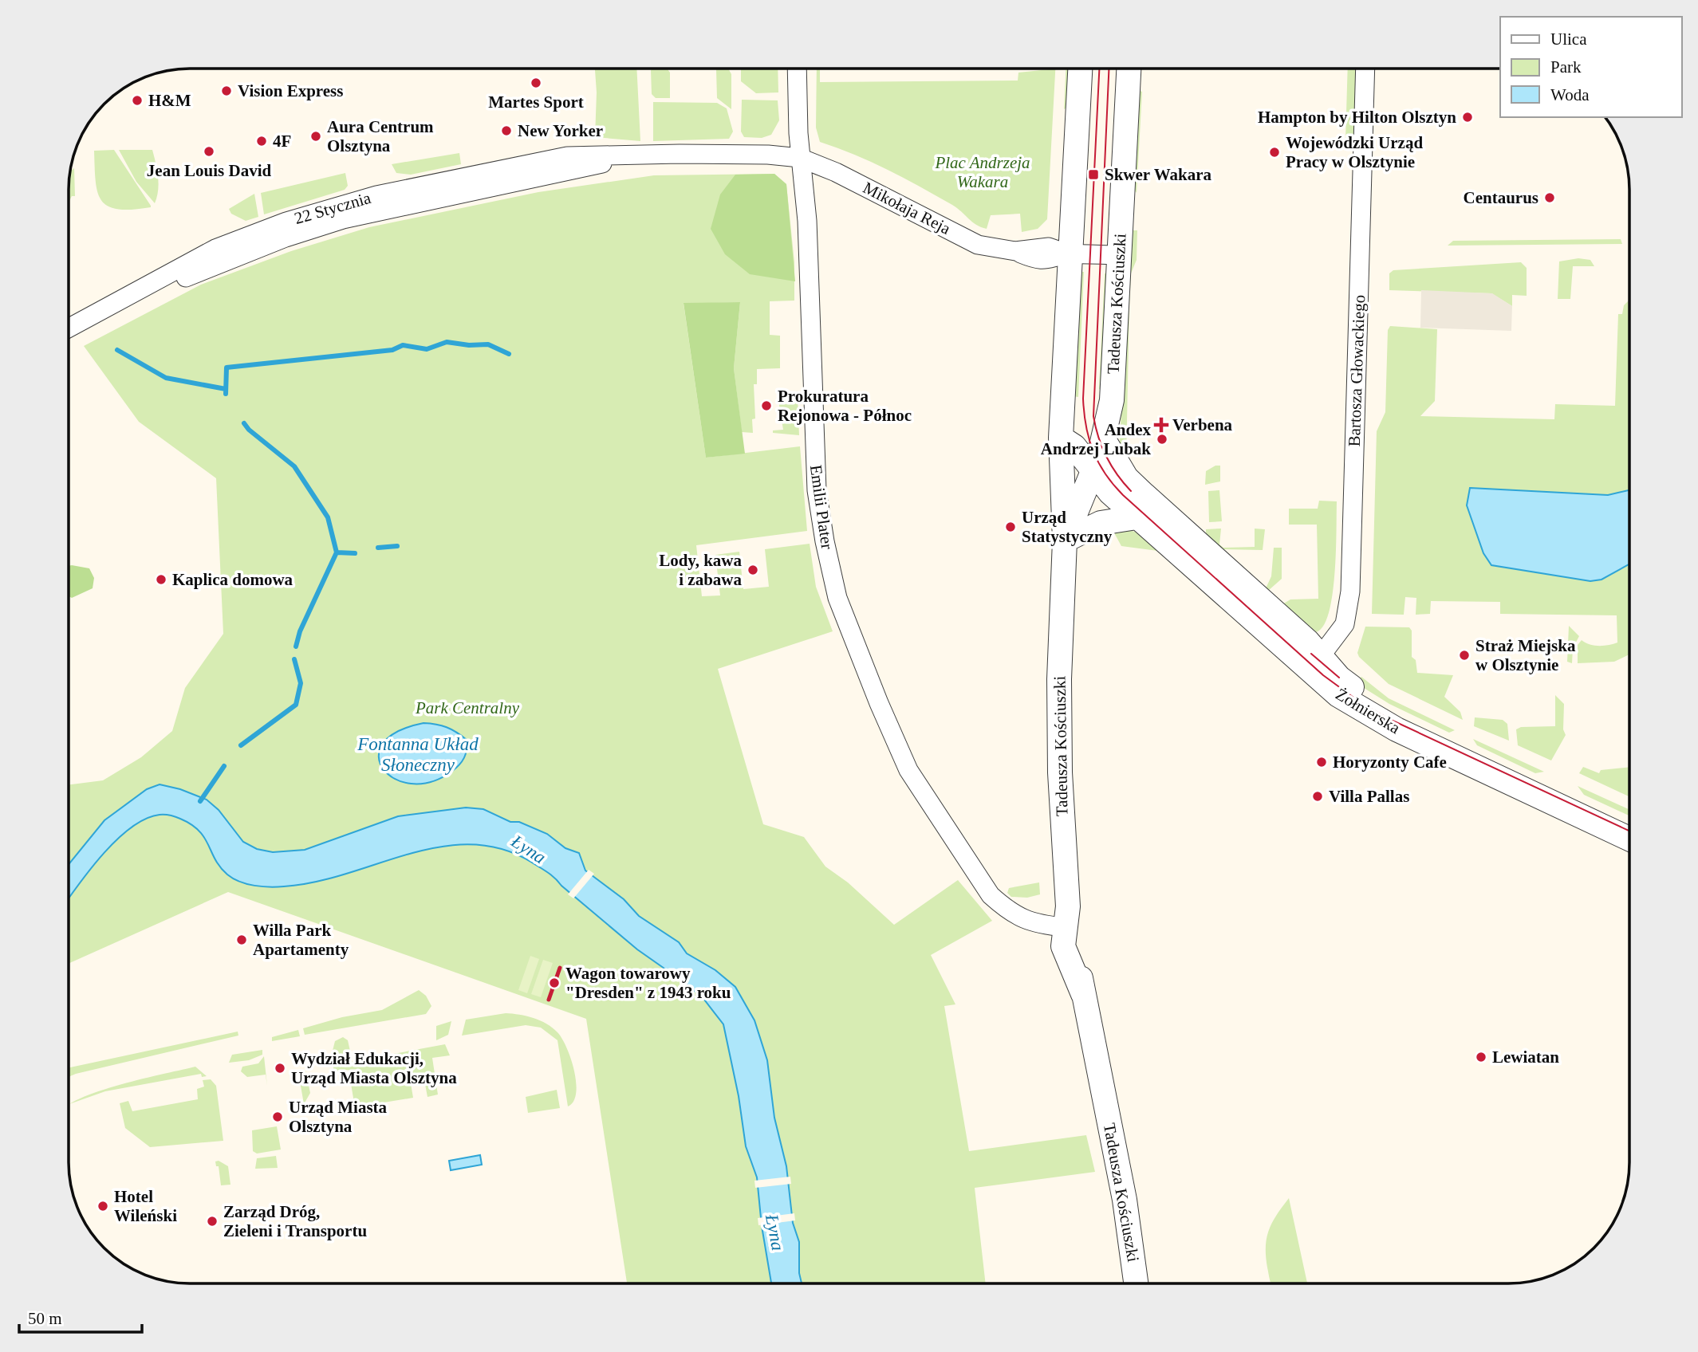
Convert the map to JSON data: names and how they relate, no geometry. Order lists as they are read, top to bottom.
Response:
{
  "streets": {
    "street": [
      "22 Stycznia",
      "Mikołaja Reja",
      "Tadeusza Kościuszki",
      "Bartosza Głowackiego",
      "Emilii Plater",
      "Żołnierska"
    ]
  },
  "crossings": [
    ["22 Stycznia", "Mikołaja Reja"],
    ["22 Stycznia", "Emilii Plater"],
    ["Mikołaja Reja", "Tadeusza Kościuszki"],
    ["Mikołaja Reja", "Emilii Plater"],
    ["Tadeusza Kościuszki", "Emilii Plater"],
    ["Tadeusza Kościuszki", "Żołnierska"],
    ["Bartosza Głowackiego", "Żołnierska"]
  ],
  "water": ["Fontanna Układ Słoneczny", "Łyna"],
  "parks": ["Plac Andrzeja Wakara", "Park Centralny"],
  "places": {
    "other": [
      "Martes Sport",
      "Vision Express",
      "H&M",
      "Hampton by Hilton Olsztyn",
      "New Yorker",
      "Aura Centrum Olsztyna",
      "4F",
      "Jean Louis David",
      "Wojewódzki Urząd Pracy w Olsztynie",
      "Centaurus",
      "Prokuratura Rejonowa - Północ",
      "Andex Andrzej Lubak",
      "Urząd Statystyczny",
      "Lody, kawa i zabawa",
      "Kaplica domowa",
      "Straż Miejska w Olsztynie",
      "Horyzonty Cafe",
      "Villa Pallas",
      "Willa Park Apartamenty",
      "Wagon towarowy \"Dresden\" z 1943 roku",
      "Lewiatan",
      "Wydział Edukacji, Urząd Miasta Olsztyna",
      "Urząd Miasta Olsztyna",
      "Hotel Wileński",
      "Zarząd Dróg, Zieleni i Transportu"
    ],
    "transit": ["Skwer Wakara"],
    "health": ["Verbena"]
  },
  "legend": ["Ulica", "Park", "Woda"],
  "scale_bar": "50 m"
}
